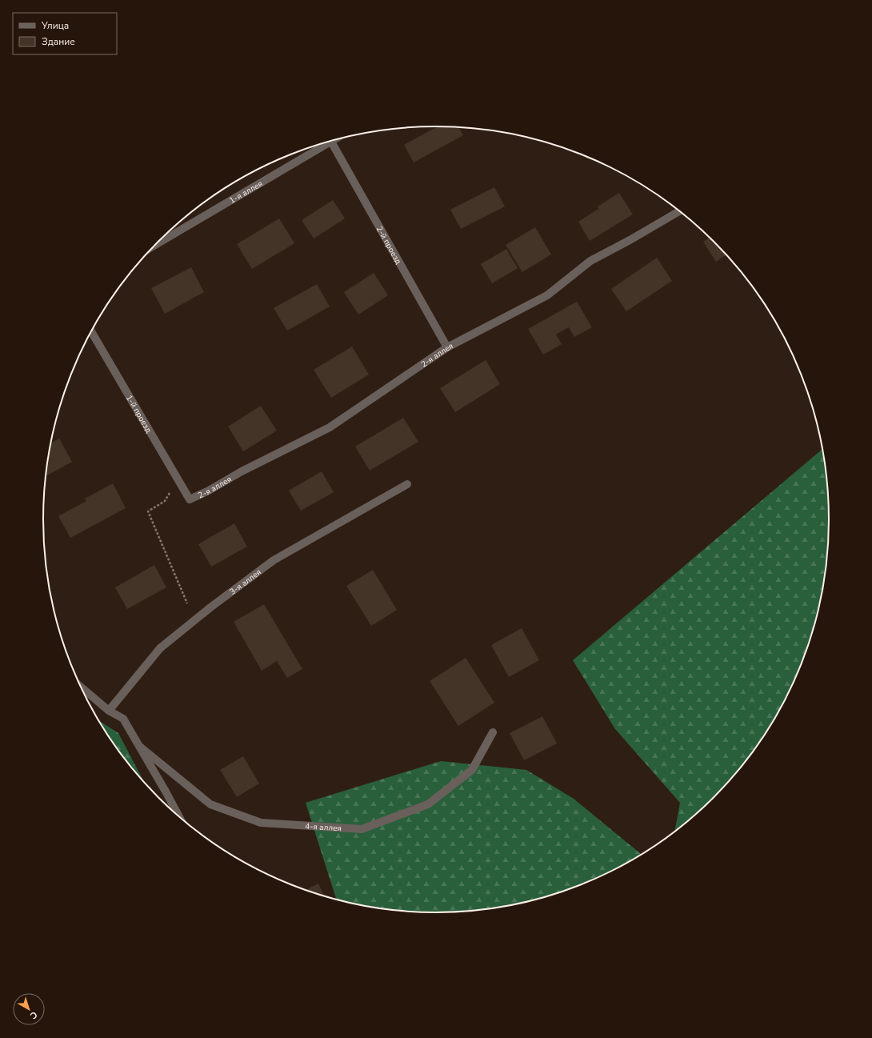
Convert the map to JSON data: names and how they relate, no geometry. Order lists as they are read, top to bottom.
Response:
{
  "streets": {
    "street": [
      "1-я аллея",
      "2-й проезд",
      "2-я аллея",
      "1-й проезд",
      "3-я аллея",
      "4-я аллея"
    ]
  },
  "crossings": [
    ["1-я аллея", "2-й проезд"],
    ["2-й проезд", "2-я аллея"],
    ["2-я аллея", "1-й проезд"]
  ],
  "legend": ["Улица", "Здание"],
  "north": "bottom right"
}
